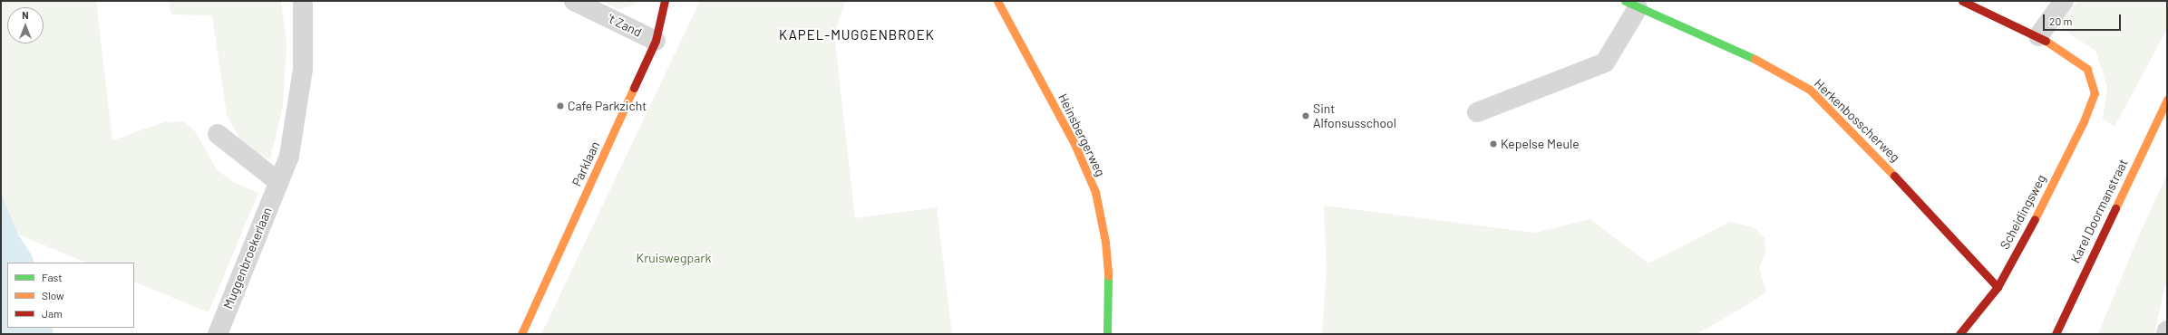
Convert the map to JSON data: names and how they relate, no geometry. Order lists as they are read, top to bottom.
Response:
{
  "streets": {
    "street": [
      "'t Zand",
      "Herkenbosscherweg",
      "Heinsbergerweg",
      "Parklaan",
      "Karel Doormanstraat",
      "Scheidingsweg",
      "Muggenbroekerlaan"
    ]
  },
  "crossings": [
    ["'t Zand", "Parklaan"],
    ["Herkenbosscherweg", "Scheidingsweg"]
  ],
  "districts": ["KAPEL-MUGGENBROEK"],
  "parks": ["Kruiswegpark"],
  "places": ["Cafe Parkzicht", "Sint Alfonsusschool", "Kepelse Meule"],
  "legend": ["Fast", "Slow", "Jam"],
  "scale_bar": "20 m",
  "north": "top"
}
